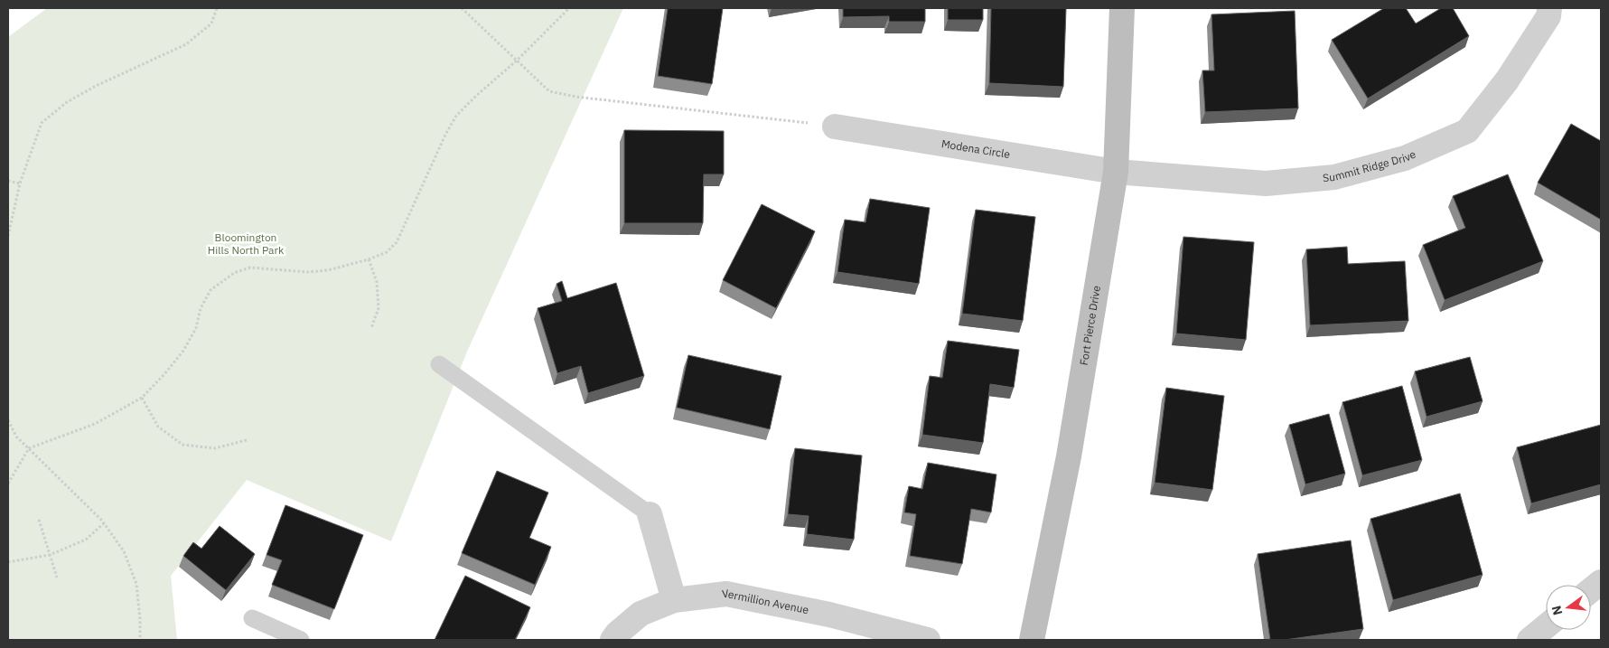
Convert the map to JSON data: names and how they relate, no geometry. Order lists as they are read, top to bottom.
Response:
{
  "streets": {
    "street": [
      "Modena Circle",
      "Summit Ridge Drive",
      "Fort Pierce Drive",
      "Vermillion Avenue"
    ]
  },
  "crossings": [
    ["Modena Circle", "Summit Ridge Drive"],
    ["Modena Circle", "Fort Pierce Drive"],
    ["Summit Ridge Drive", "Fort Pierce Drive"]
  ],
  "parks": ["Bloomington Hills North Park"],
  "north": "left"
}
